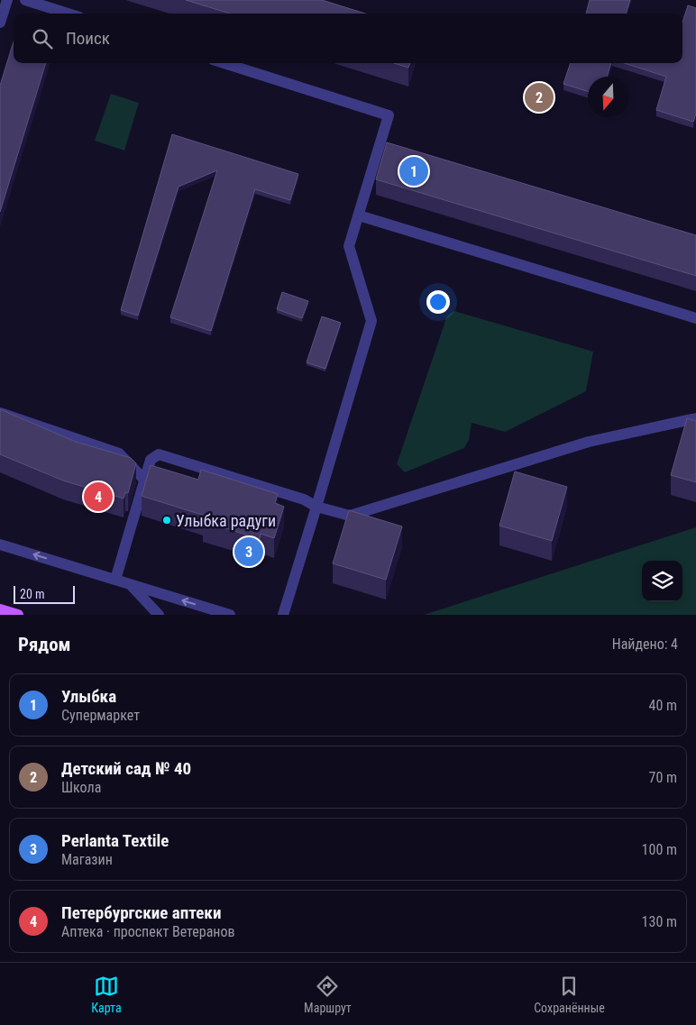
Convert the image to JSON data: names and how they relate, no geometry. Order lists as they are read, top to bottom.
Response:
{
  "places": ["Улыбка радуги"],
  "scale_bar": "20 m",
  "north": "bottom",
  "page": {
    "search": "Поиск",
    "pins": [
      "2",
      "1",
      "4",
      "3"
    ],
    "scale": "20 m",
    "heading": ["Рядом", "Найдено: 4"],
    "list": [
      {
        "mark": "1",
        "name": "Улыбка",
        "note": "Супермаркет",
        "value": "40 m"
      },
      {
        "mark": "2",
        "name": "Детский сад № 40",
        "note": "Школа",
        "value": "70 m"
      },
      {
        "mark": "3",
        "name": "Perlanta Textile",
        "note": "Магазин",
        "value": "100 m"
      },
      {
        "mark": "4",
        "name": "Петербургские аптеки",
        "note": "Аптека · проспект Ветеранов",
        "value": "130 m"
      }
    ],
    "nav": ["Карта", "Маршрут", "Сохранённые"]
  }
}
